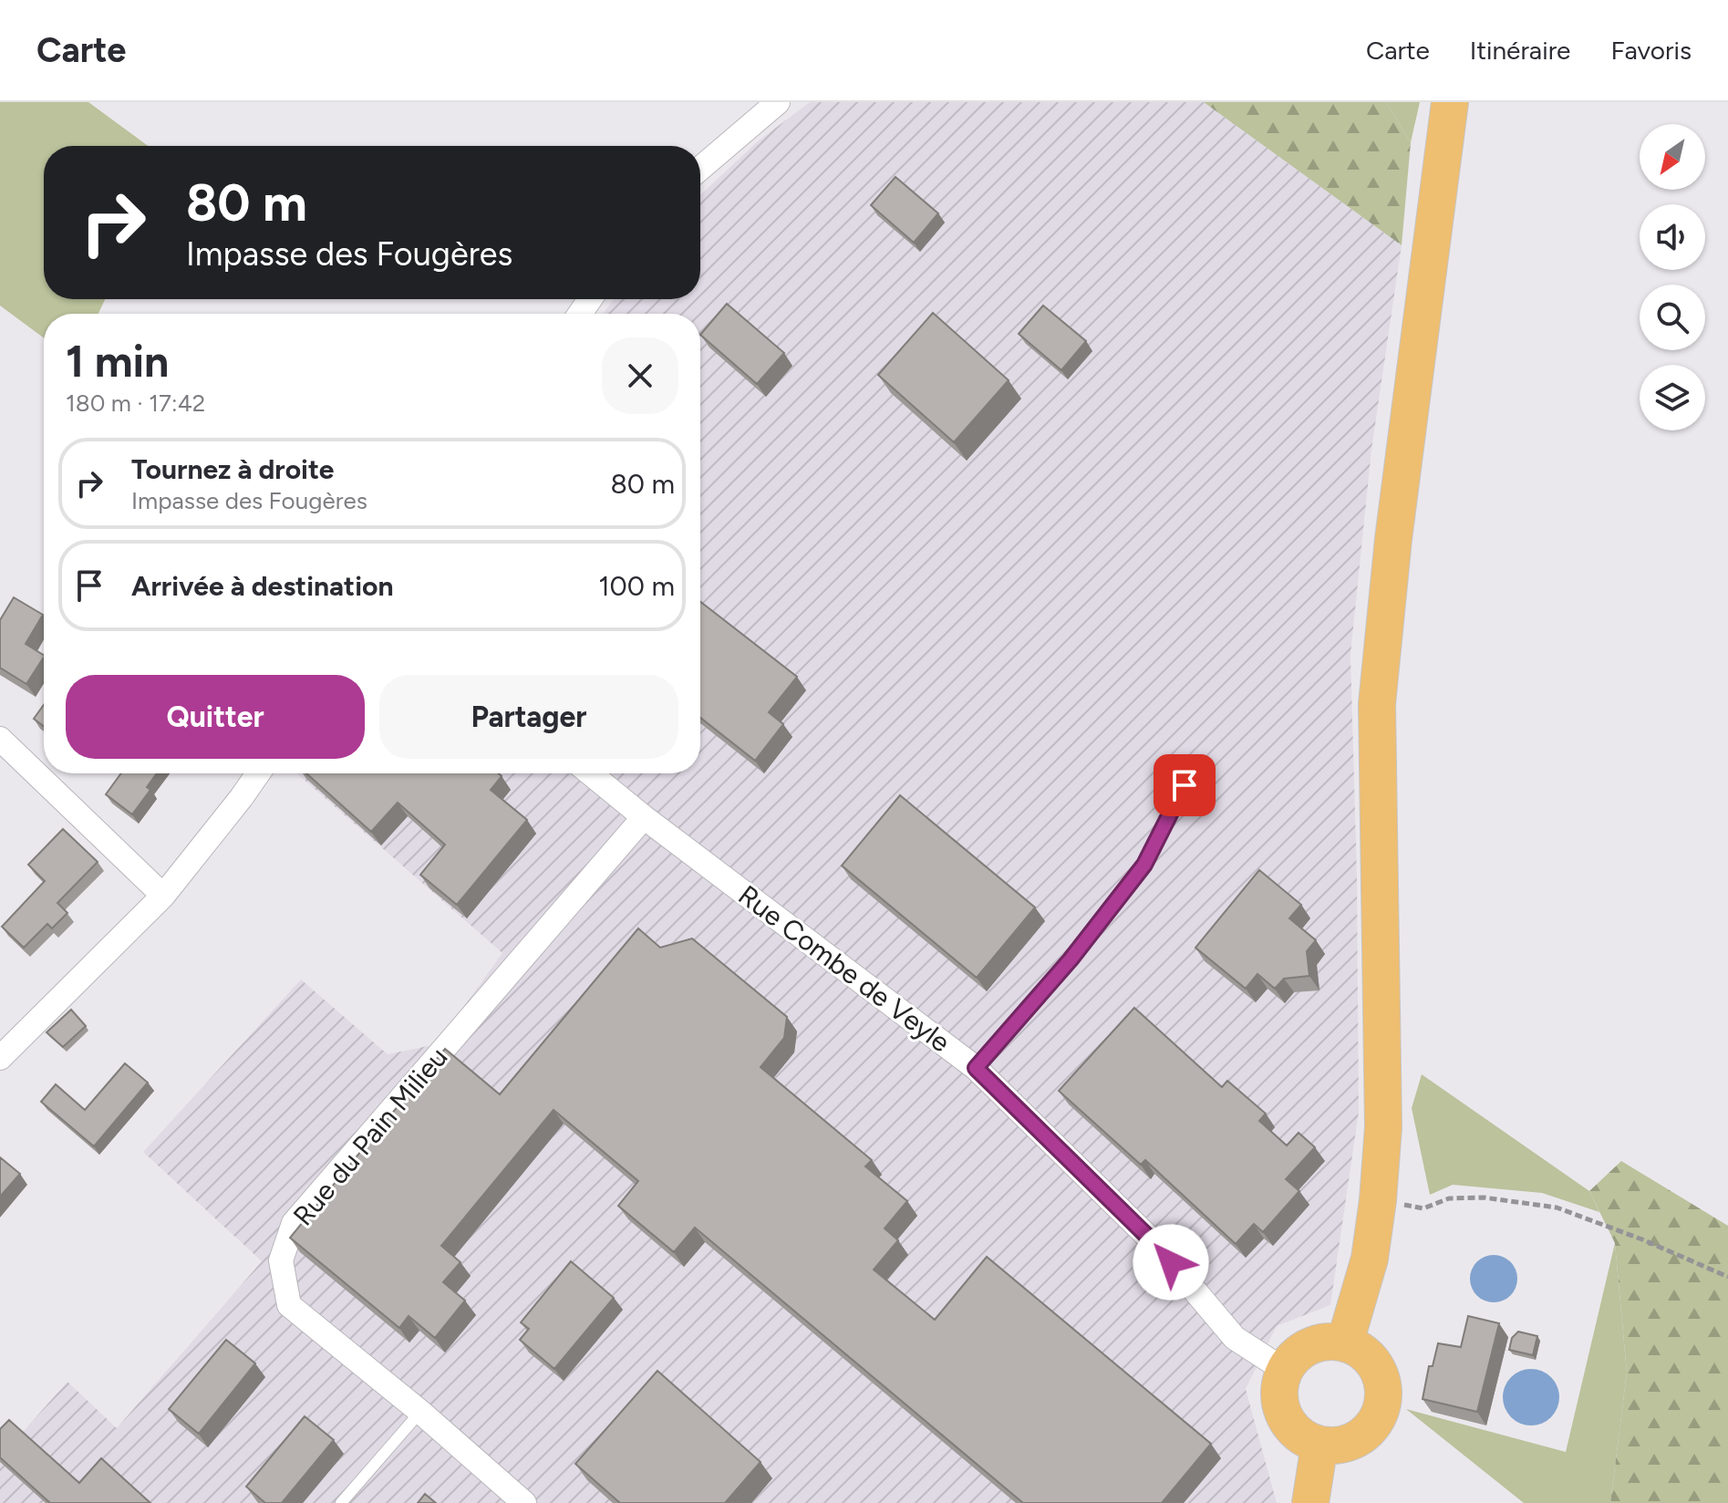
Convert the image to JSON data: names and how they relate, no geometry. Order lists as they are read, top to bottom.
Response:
{
  "streets": {
    "street": ["Rue Combe de Veyle", "Rue du Pain Milieu"]
  },
  "crossings": [
    ["Rue Combe de Veyle", "Rue du Pain Milieu"]
  ],
  "north": "bottom left",
  "page": {
    "header": "Carte",
    "nav": ["Carte", "Itinéraire", "Favoris"],
    "turn": ["80 m", "Impasse des Fougères"],
    "heading": ["1 min", "180 m · 17:42"],
    "list": [
      {
        "name": "Tournez à droite",
        "note": "Impasse des Fougères",
        "value": "80 m"
      },
      {
        "name": "Arrivée à destination",
        "value": "100 m"
      }
    ],
    "buttons": ["Quitter", "Partager"]
  }
}
